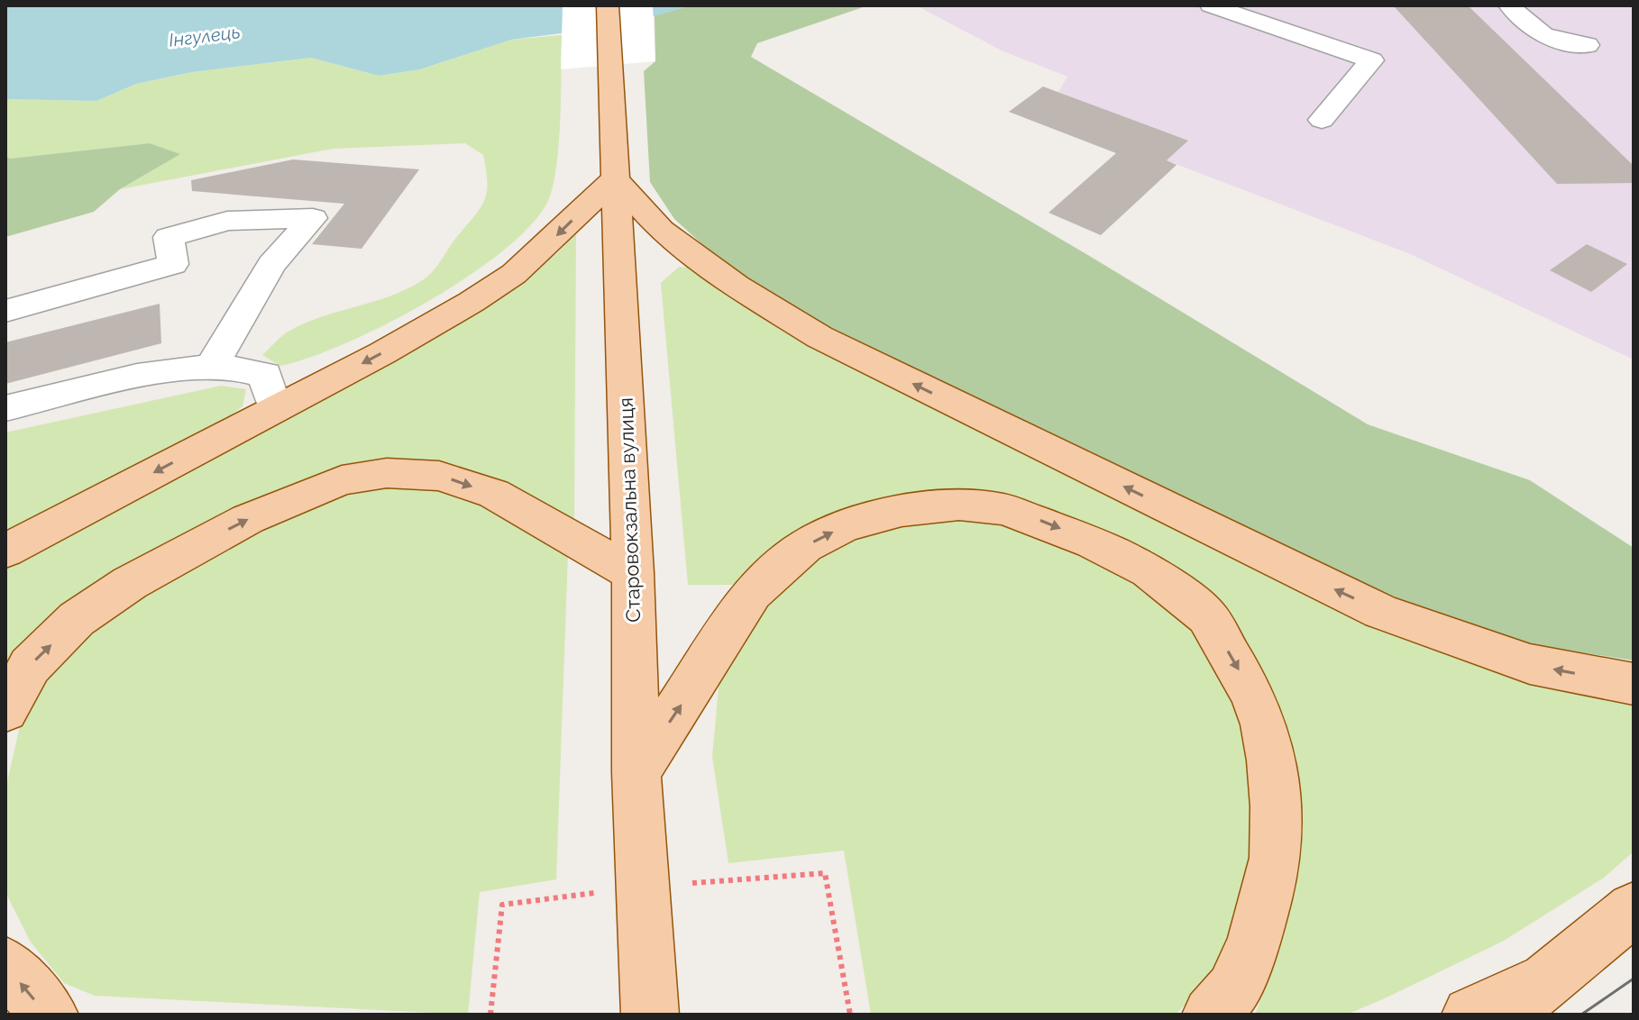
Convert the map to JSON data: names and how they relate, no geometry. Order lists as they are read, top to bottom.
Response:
{
  "streets": {
    "main road": ["Старовокзальна вулиця"]
  },
  "water": ["Інгулець"]
}
